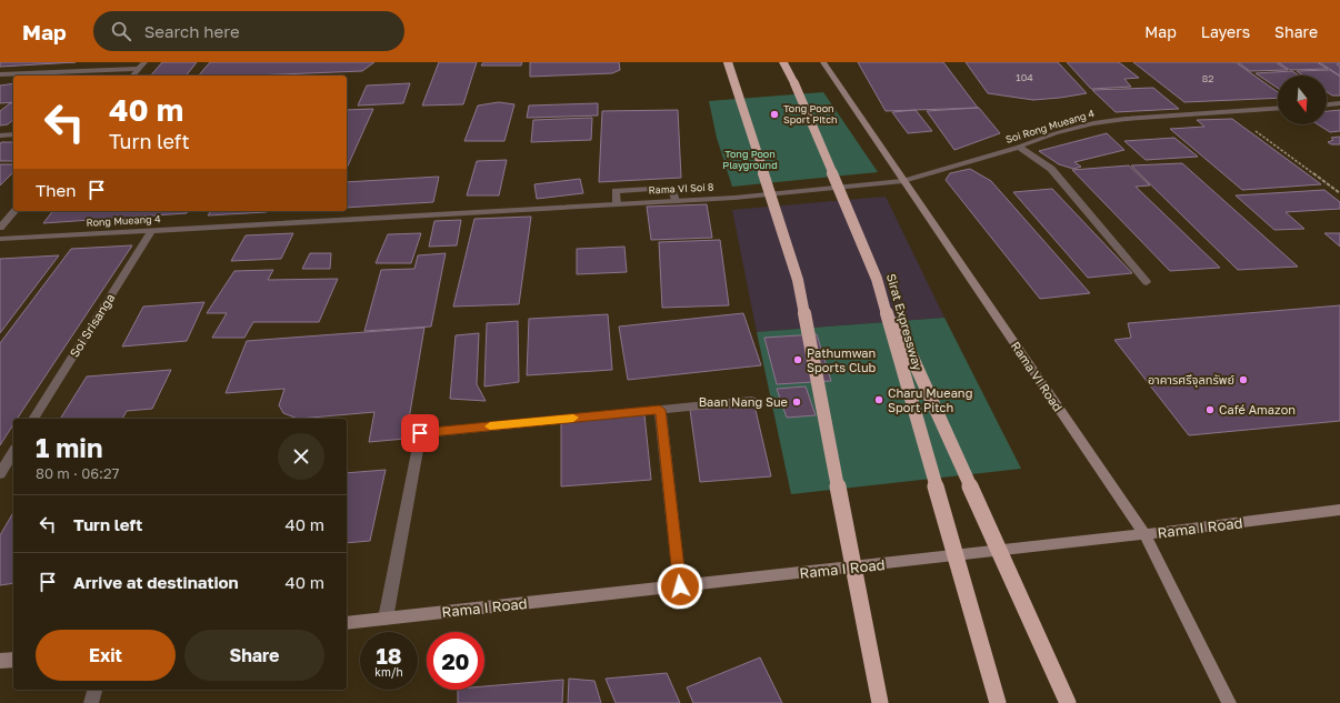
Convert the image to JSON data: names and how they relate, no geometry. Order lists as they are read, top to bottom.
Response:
{
  "streets": {
    "highway": ["Sirat Expressway"],
    "main road": ["Rama VI Road", "Rama I Road"],
    "street": [
      "Soi Rong Mueang 4",
      "Rama VI Soi 8",
      "Rong Mueang 4",
      "Soi Srisanga"
    ]
  },
  "crossings": [
    ["Soi Rong Mueang 4", "Rama VI Soi 8"],
    ["Soi Rong Mueang 4", "Rama VI Road"],
    ["Rama VI Soi 8", "Rong Mueang 4"],
    ["Rama VI Soi 8", "Rama VI Road"],
    ["Rong Mueang 4", "Soi Srisanga"],
    ["Rama VI Road", "Rama I Road"]
  ],
  "parks": ["Tong Poon Playground"],
  "places": [
    "Tong Poon Sport Pitch",
    "Pathumwan Sports Club",
    "อาคารศรีจุลทรัพย์",
    "Charu Mueang Sport Pitch",
    "Baan Nang Sue",
    "Café Amazon"
  ],
  "house_numbers": ["104", "82"],
  "north": "bottom",
  "page": {
    "header": "Map",
    "search": "Search here",
    "nav": ["Map", "Layers", "Share"],
    "turn": ["40 m", "Turn left"],
    "then": "Then",
    "heading": ["1 min", "80 m · 06:27"],
    "list": [
      {
        "name": "Turn left",
        "value": "40 m"
      },
      {
        "name": "Arrive at destination",
        "value": "40 m"
      }
    ],
    "buttons": ["Exit", "Share"],
    "speed": "18 km/h",
    "limit": "20"
  }
}
